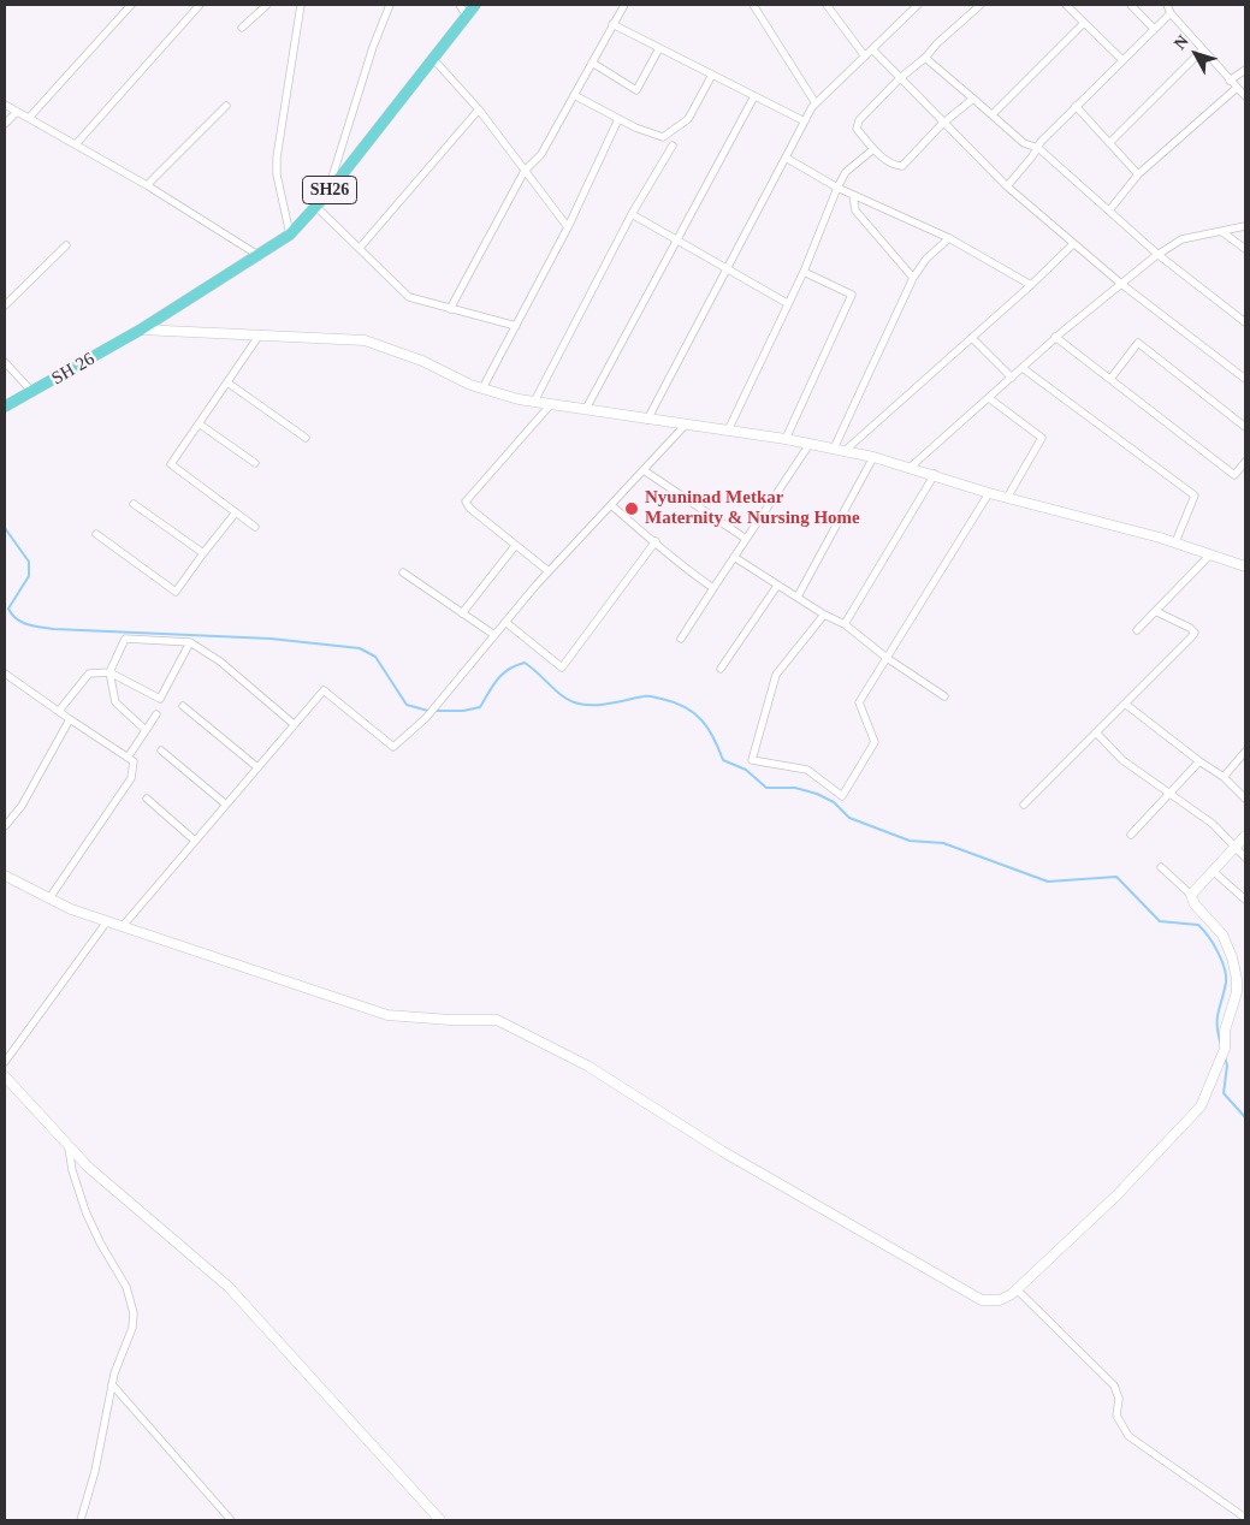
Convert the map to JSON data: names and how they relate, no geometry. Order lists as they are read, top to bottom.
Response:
{
  "streets": {
    "main road": ["SH26", "SH 26"]
  },
  "crossings": [
    ["SH26", "SH 26"]
  ],
  "places": ["Nyuninad Metkar Maternity & Nursing Home"],
  "north": "top left"
}
